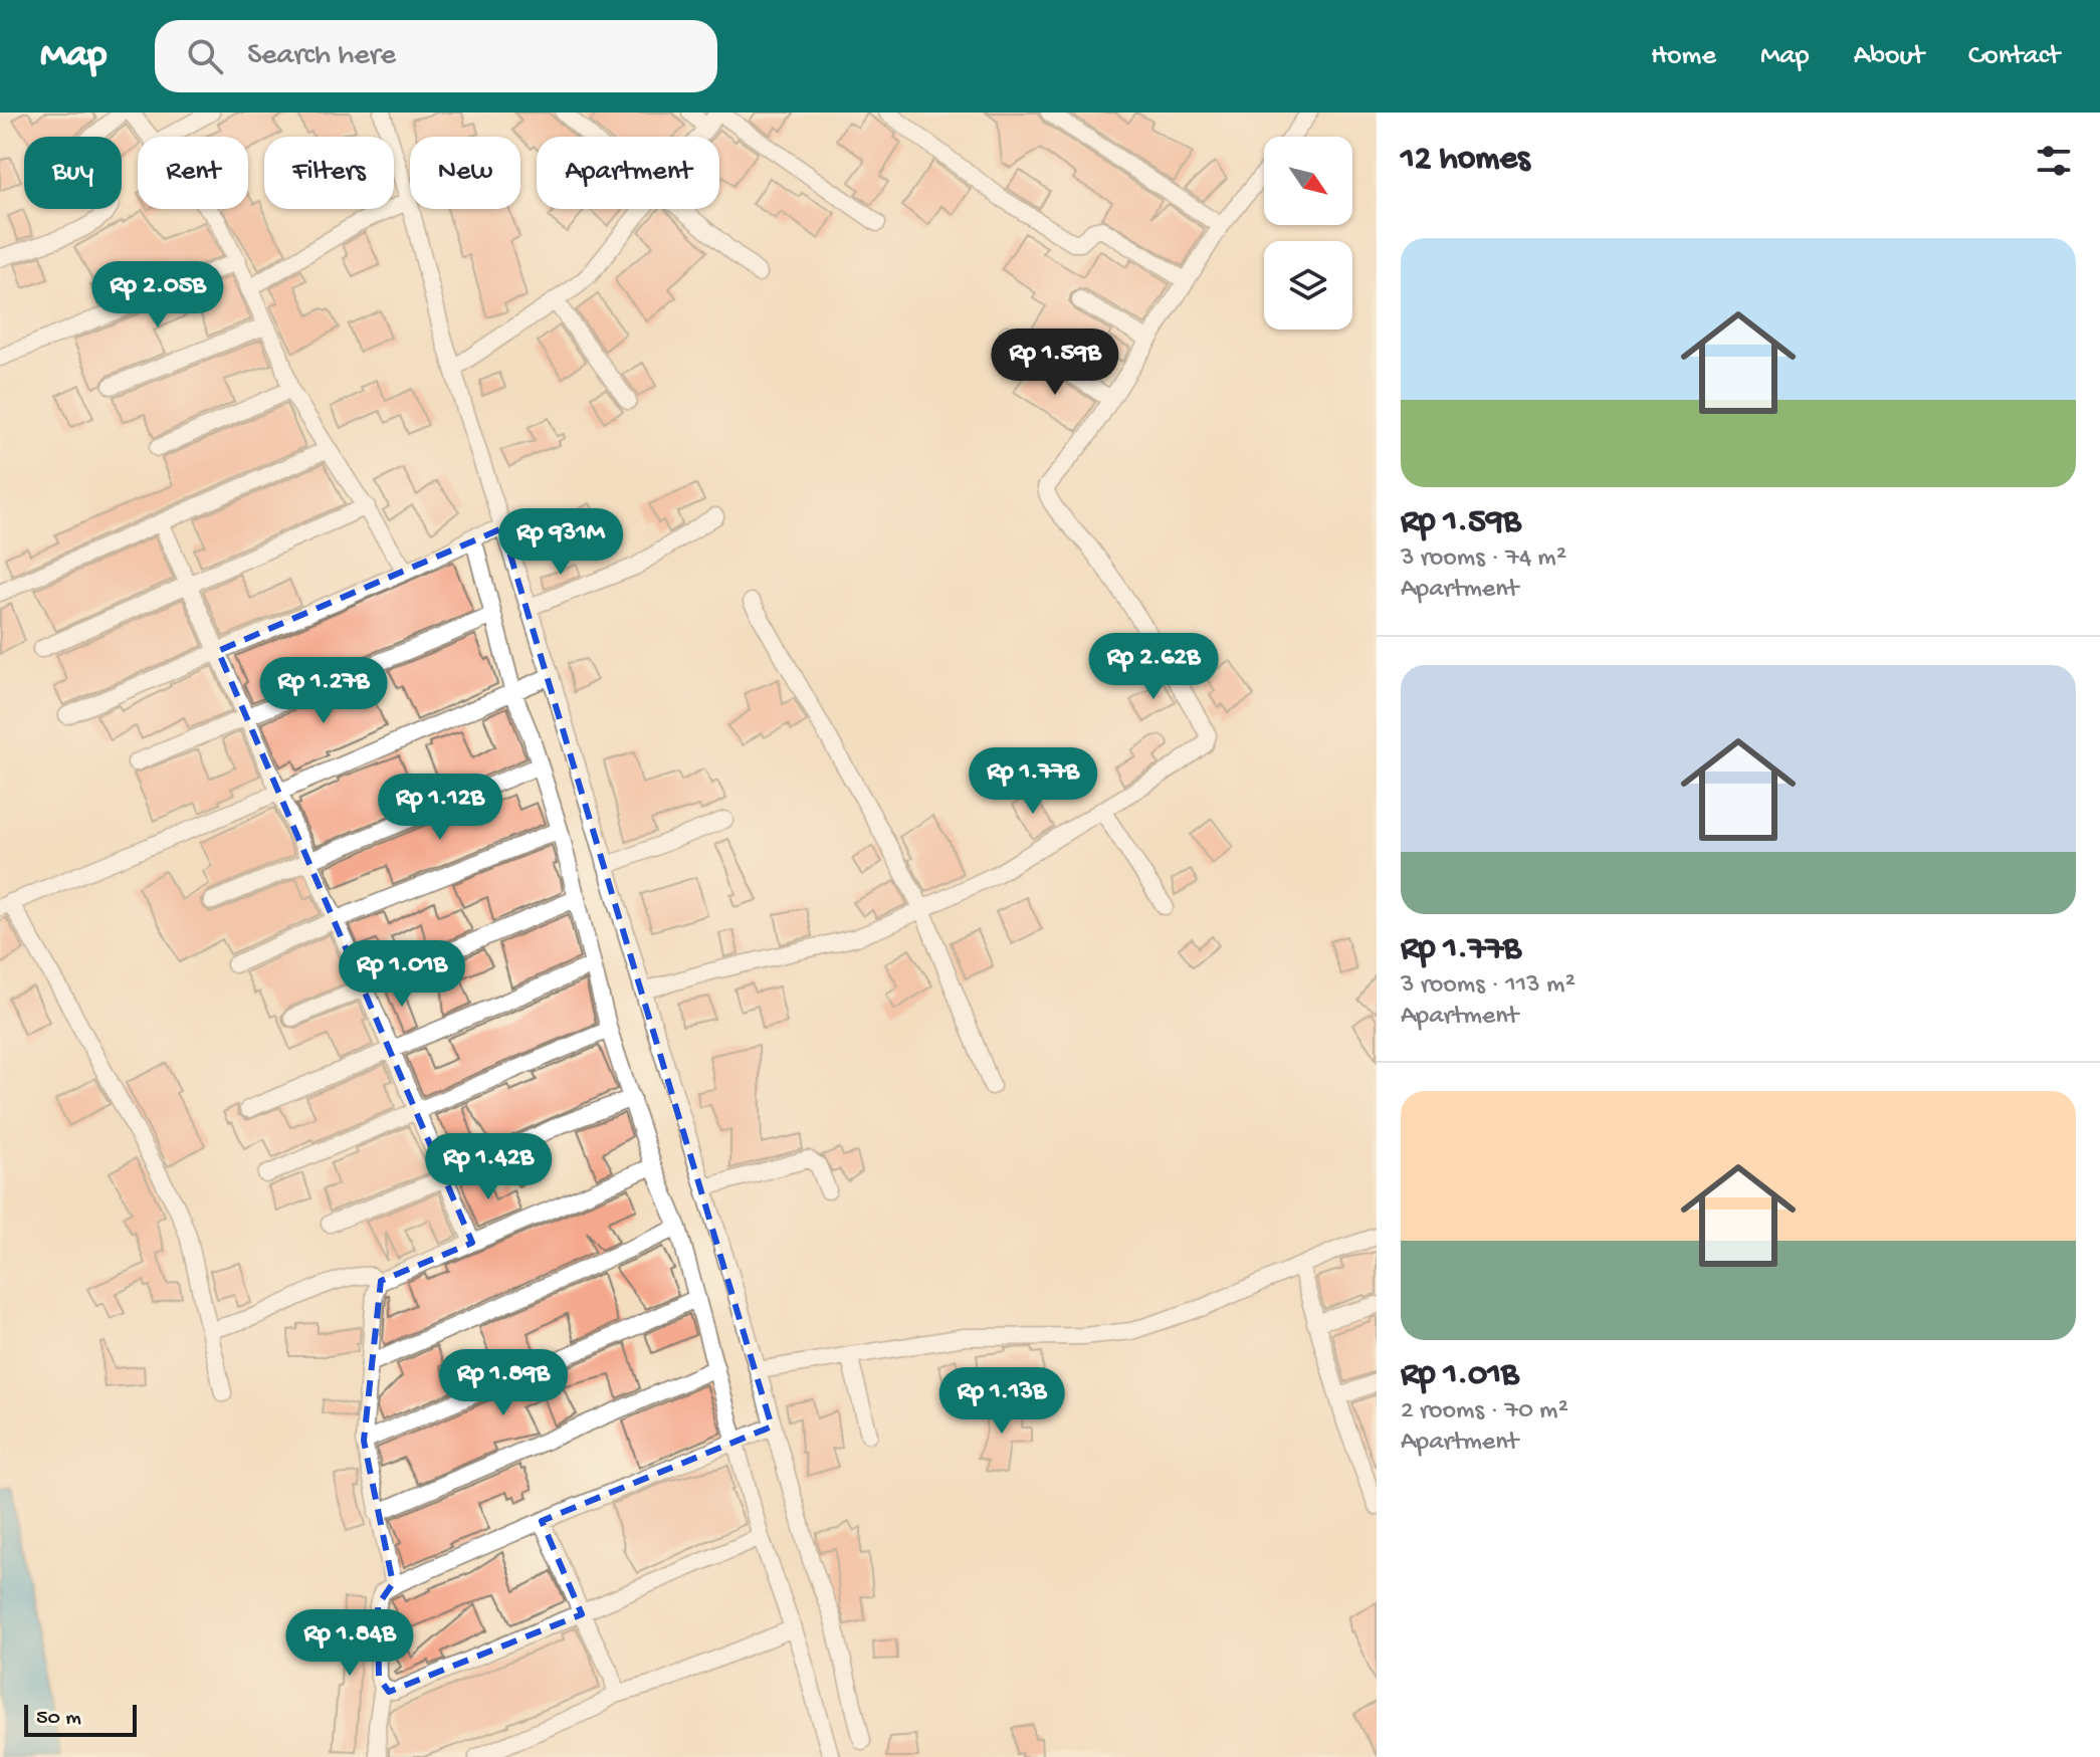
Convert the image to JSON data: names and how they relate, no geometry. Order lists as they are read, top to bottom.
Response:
{
  "scale_bar": "50 m",
  "north": "bottom right",
  "page": {
    "header": "Map",
    "search": "Search here",
    "nav": [
      "Home",
      "Map",
      "About",
      "Contact"
    ],
    "heading": "12 homes",
    "chip": [
      "Buy",
      "Rent",
      "Filters",
      "New",
      "Apartment"
    ],
    "list": [
      {
        "name": "Rp 1.59B",
        "note": "3 rooms · 74 m² · Apartment"
      },
      {
        "name": "Rp 1.77B",
        "note": "3 rooms · 113 m² · Apartment"
      },
      {
        "name": "Rp 1.01B",
        "note": "2 rooms · 70 m² · Apartment"
      }
    ],
    "price": [
      "Rp 2.05B",
      "Rp 1.59B",
      "Rp 931M",
      "Rp 2.62B",
      "Rp 1.27B",
      "Rp 1.77B",
      "Rp 1.12B",
      "Rp 1.01B",
      "Rp 1.42B",
      "Rp 1.89B",
      "Rp 1.13B",
      "Rp 1.84B"
    ],
    "scale": "50 m"
  }
}
